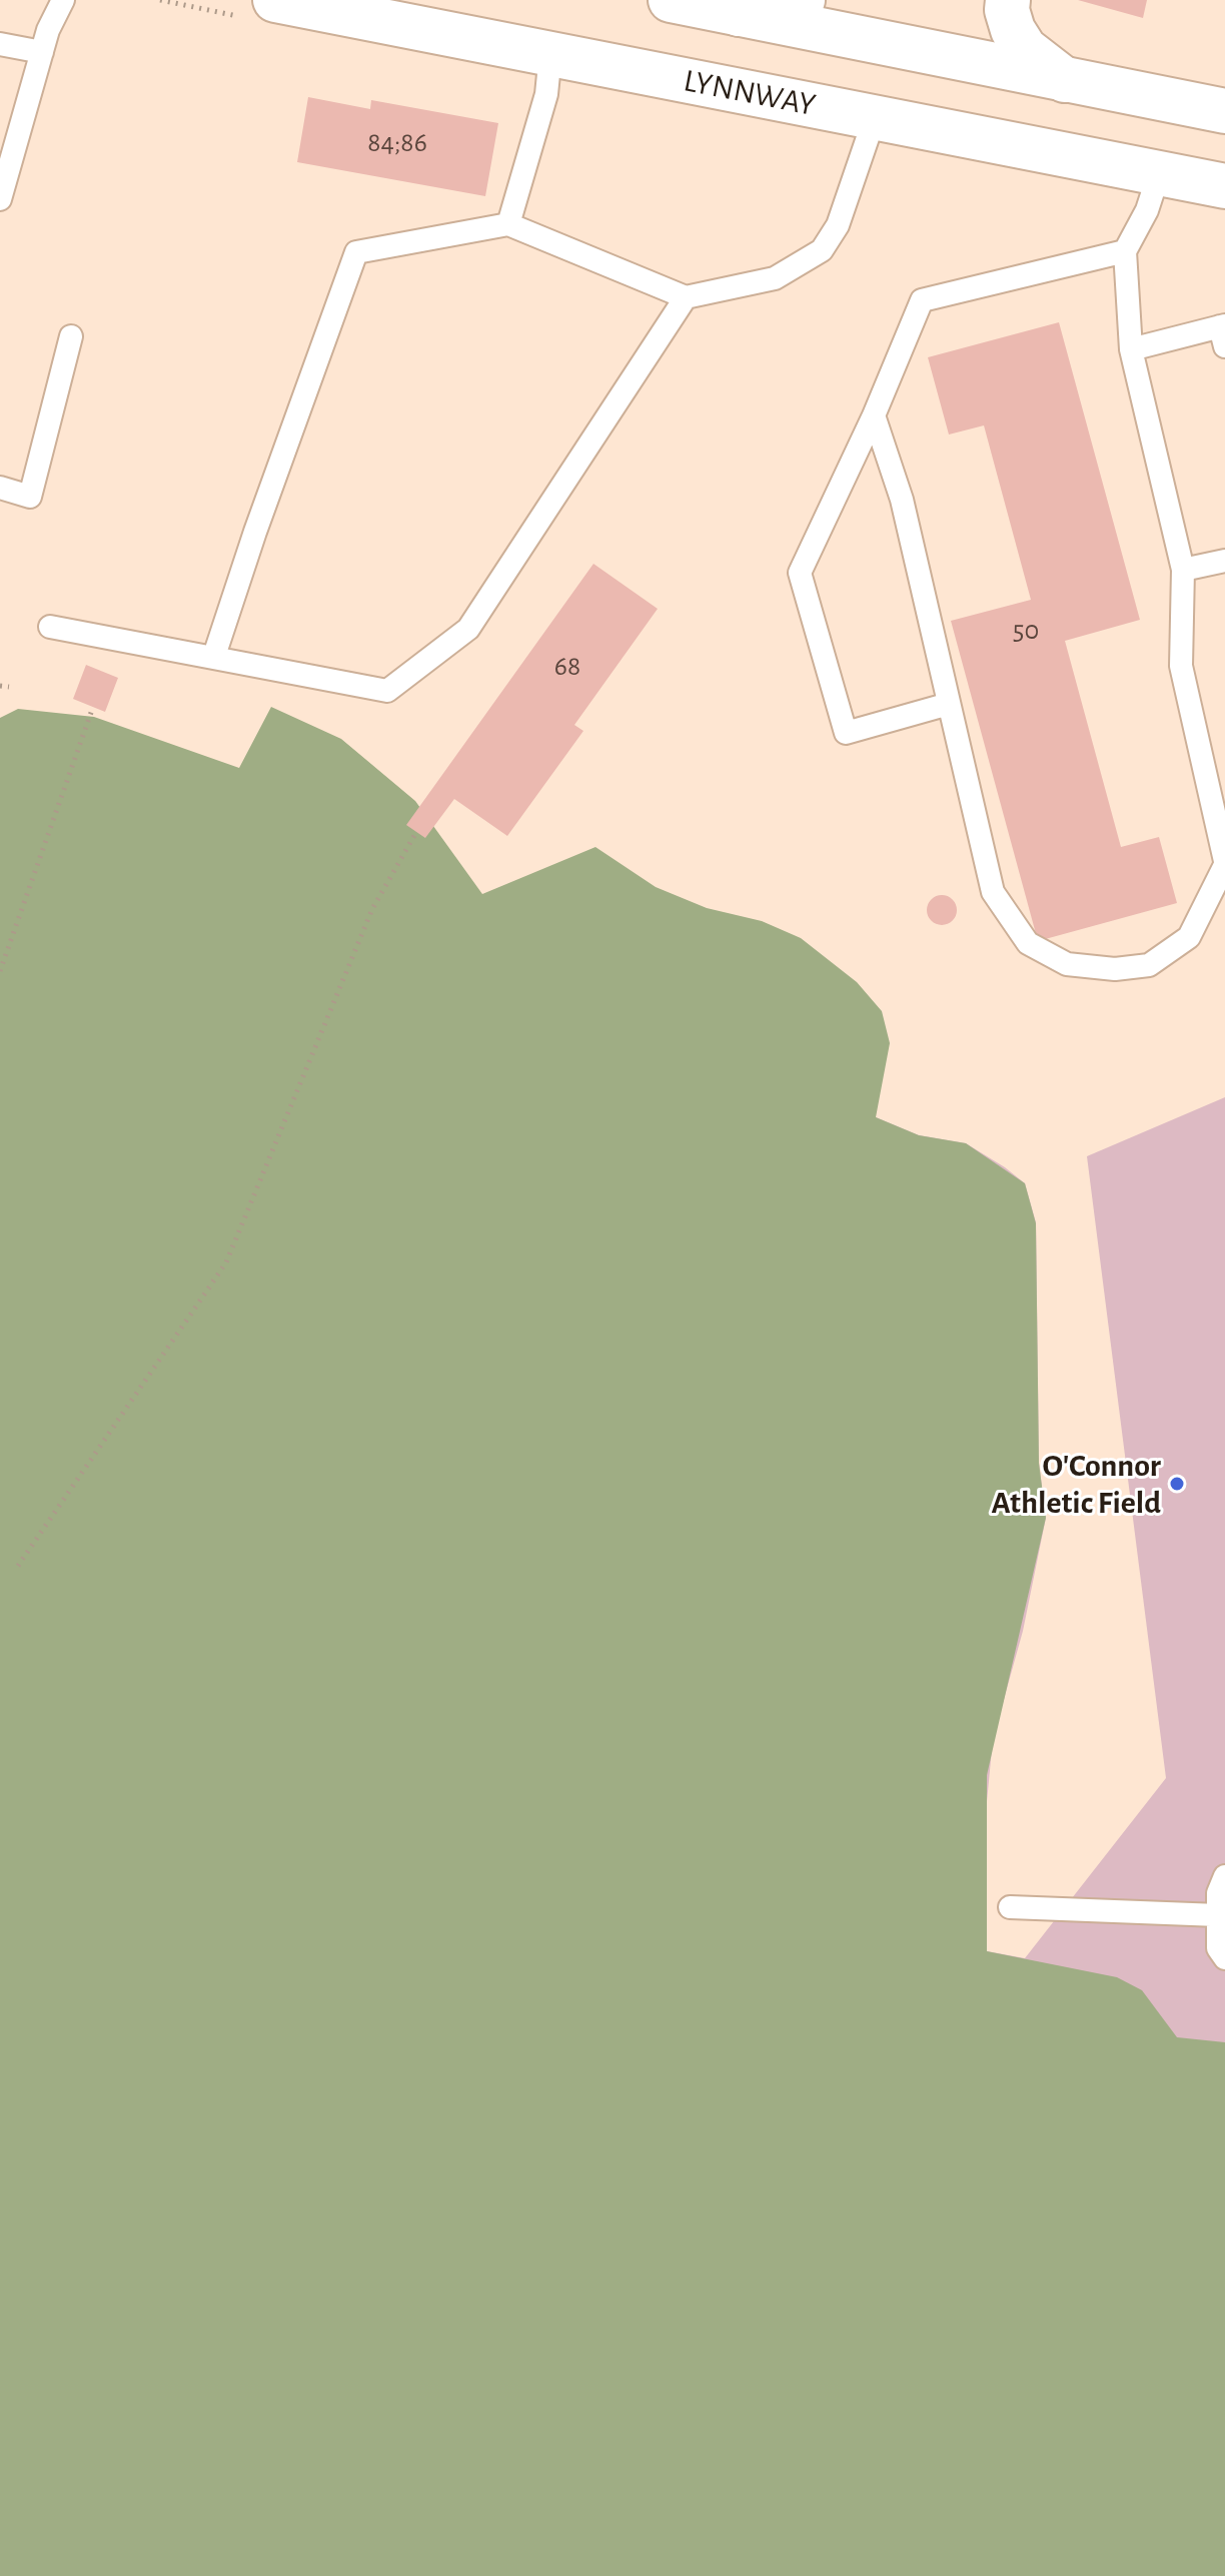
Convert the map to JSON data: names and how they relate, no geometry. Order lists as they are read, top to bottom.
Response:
{
  "streets": {
    "main road": ["LYNNWAY"]
  },
  "places": ["O'Connor Athletic Field"],
  "house_numbers": ["84;86", "50", "68"]
}
